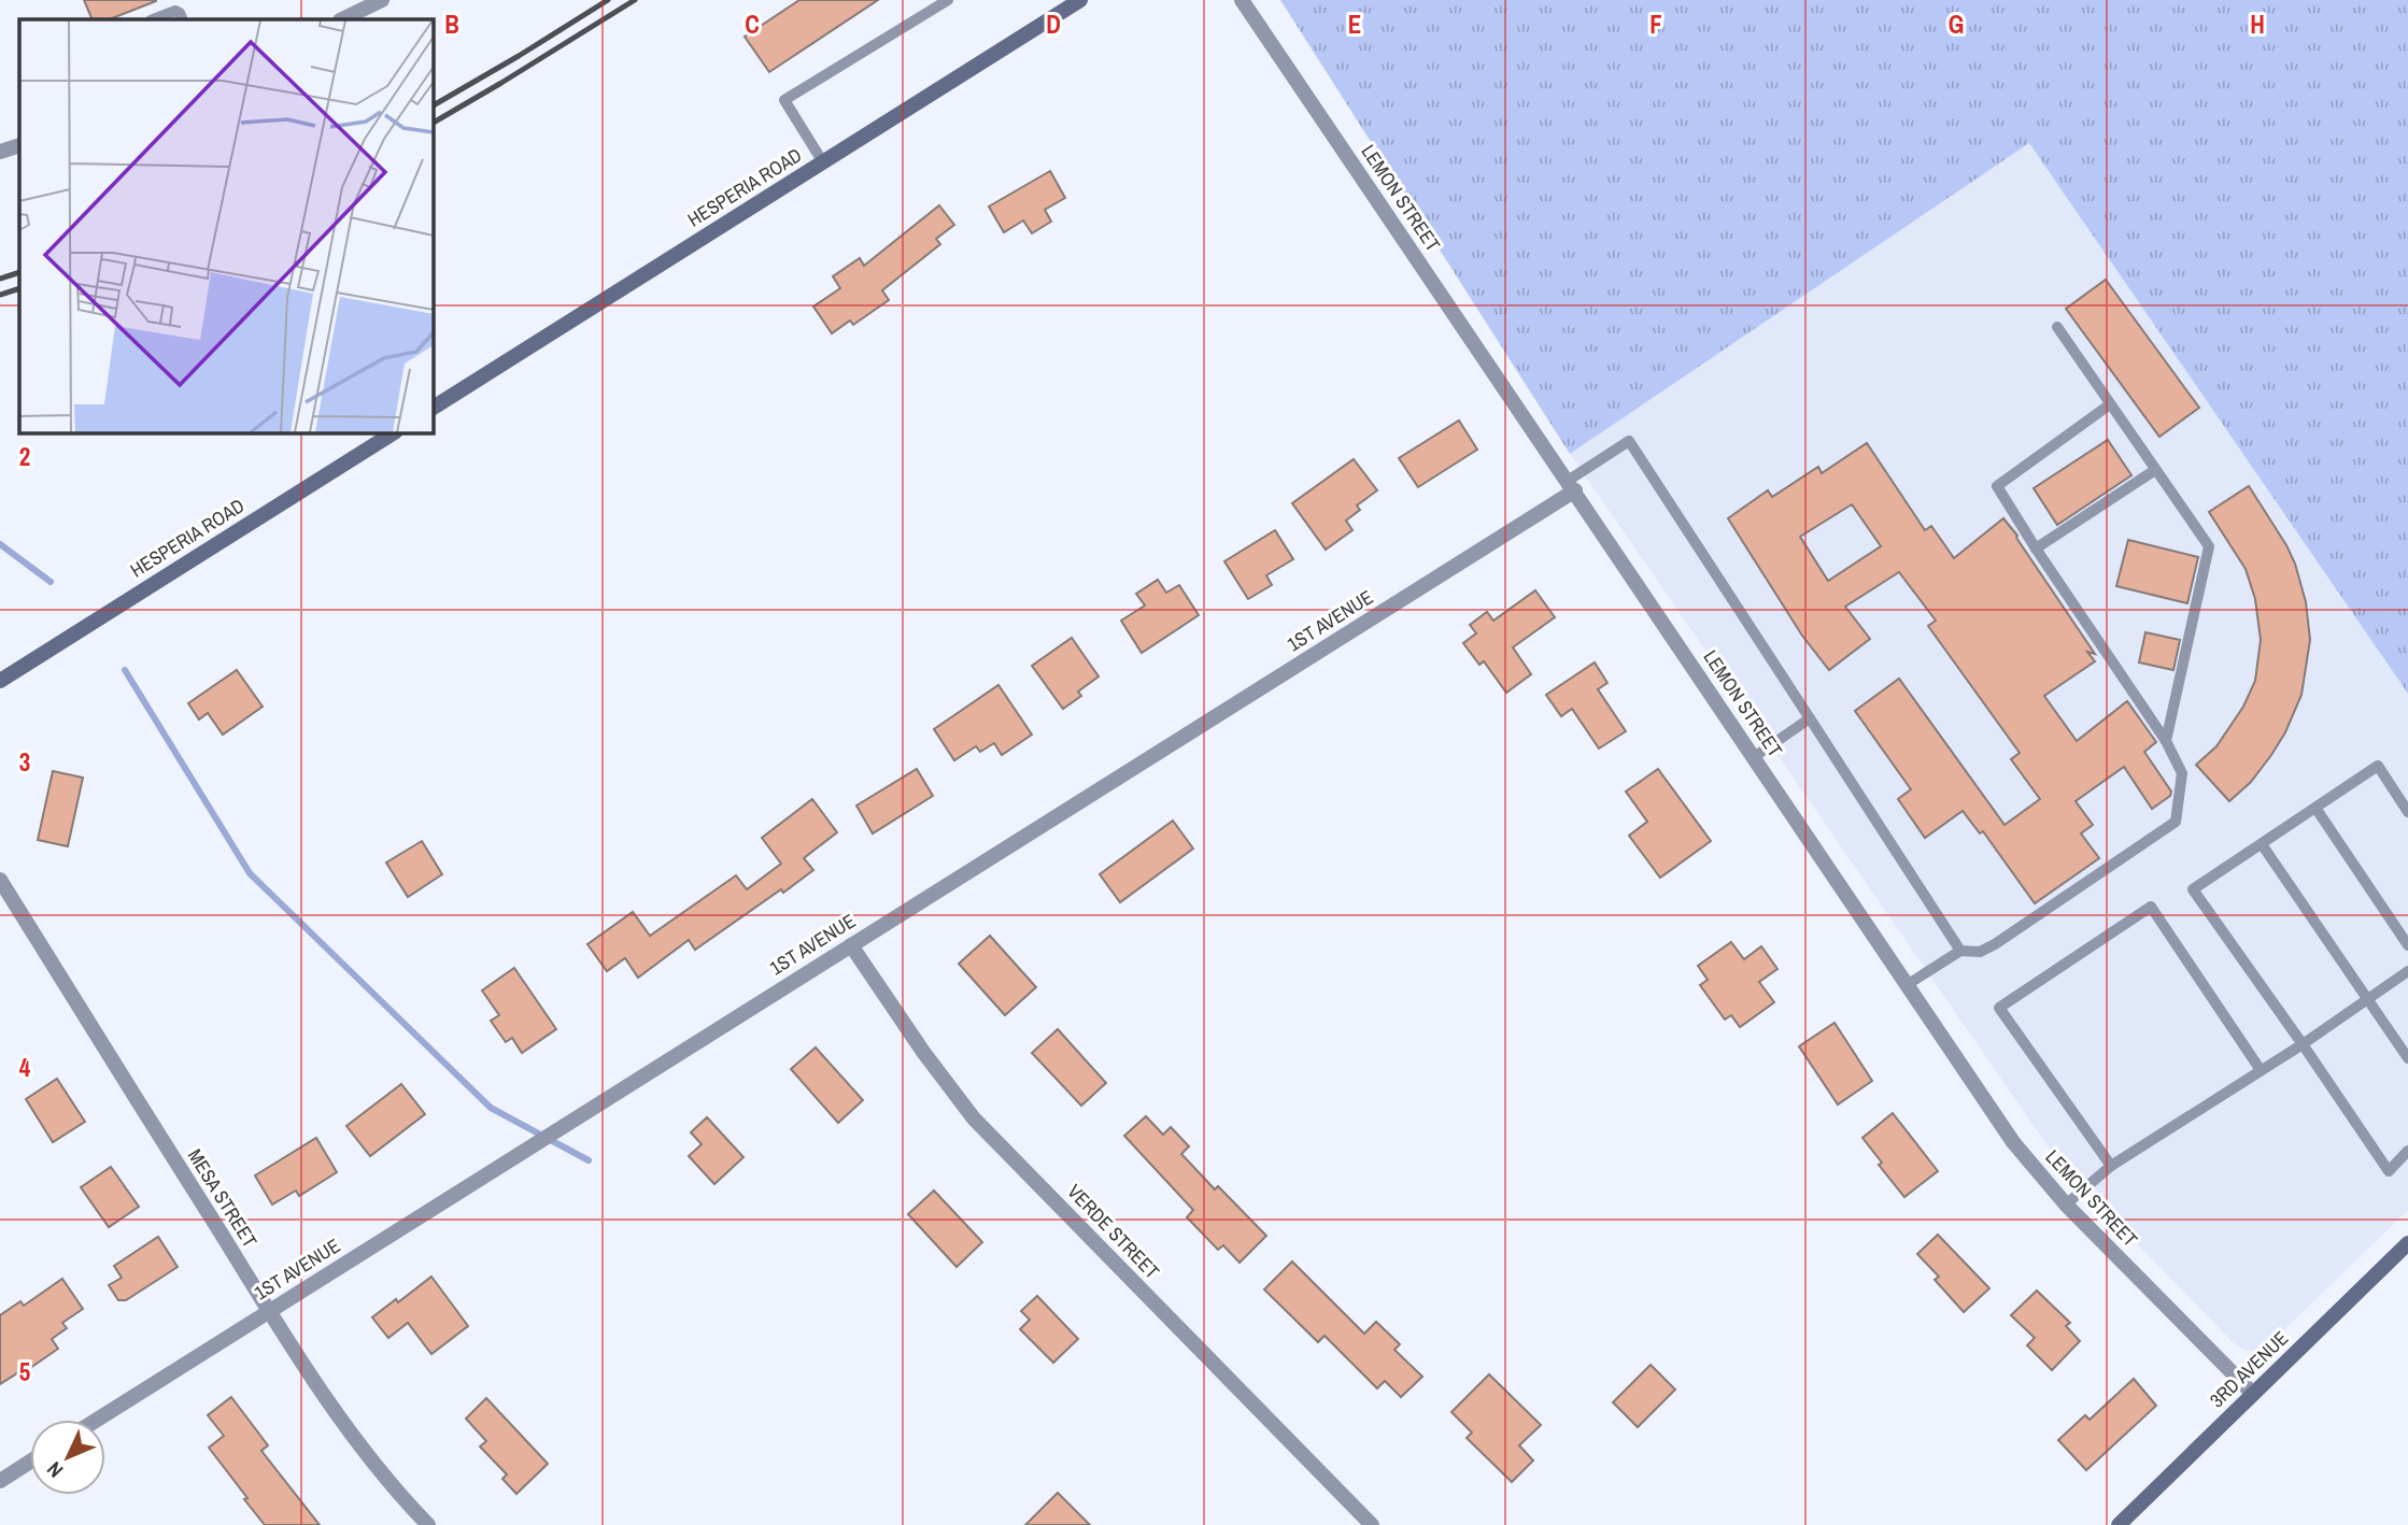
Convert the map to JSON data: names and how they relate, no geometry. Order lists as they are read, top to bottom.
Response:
{
  "streets": {
    "main road": ["HESPERIA ROAD", "3RD AVENUE"],
    "street": [
      "LEMON STREET",
      "1ST AVENUE",
      "MESA STREET",
      "VERDE STREET"
    ]
  },
  "crossings": [
    ["LEMON STREET", "1ST AVENUE"],
    ["LEMON STREET", "3RD AVENUE"],
    ["1ST AVENUE", "MESA STREET"],
    ["1ST AVENUE", "VERDE STREET"]
  ],
  "north": "bottom left",
  "grid": {
    "columns": [
      "B",
      "C",
      "D",
      "E",
      "F",
      "G",
      "H"
    ],
    "rows": [
      "2",
      "3",
      "4",
      "5"
    ]
  }
}
